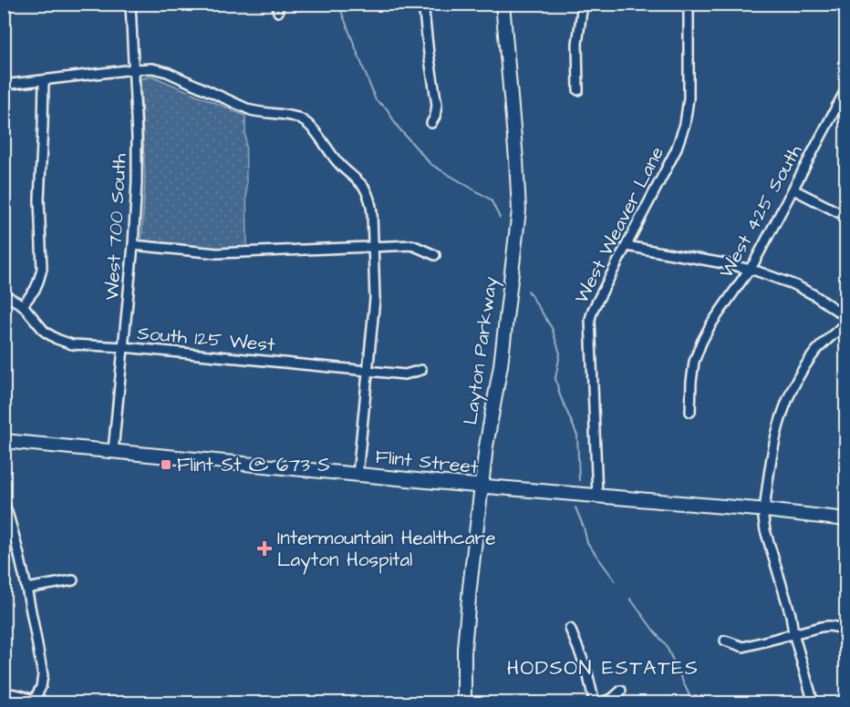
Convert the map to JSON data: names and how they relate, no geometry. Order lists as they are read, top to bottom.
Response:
{
  "streets": {
    "street": [
      "West 425 South",
      "West Weaver Lane",
      "West 700 South",
      "South 125 West",
      "Layton Parkway",
      "Flint Street"
    ]
  },
  "crossings": [
    ["West Weaver Lane", "Flint Street"],
    ["West 700 South", "South 125 West"],
    ["West 700 South", "Flint Street"],
    ["Layton Parkway", "Flint Street"]
  ],
  "districts": ["HODSON ESTATES"],
  "places": {
    "transit": ["Flint St @ 673 S"],
    "health": ["Intermountain Healthcare Layton Hospital"]
  }
}
